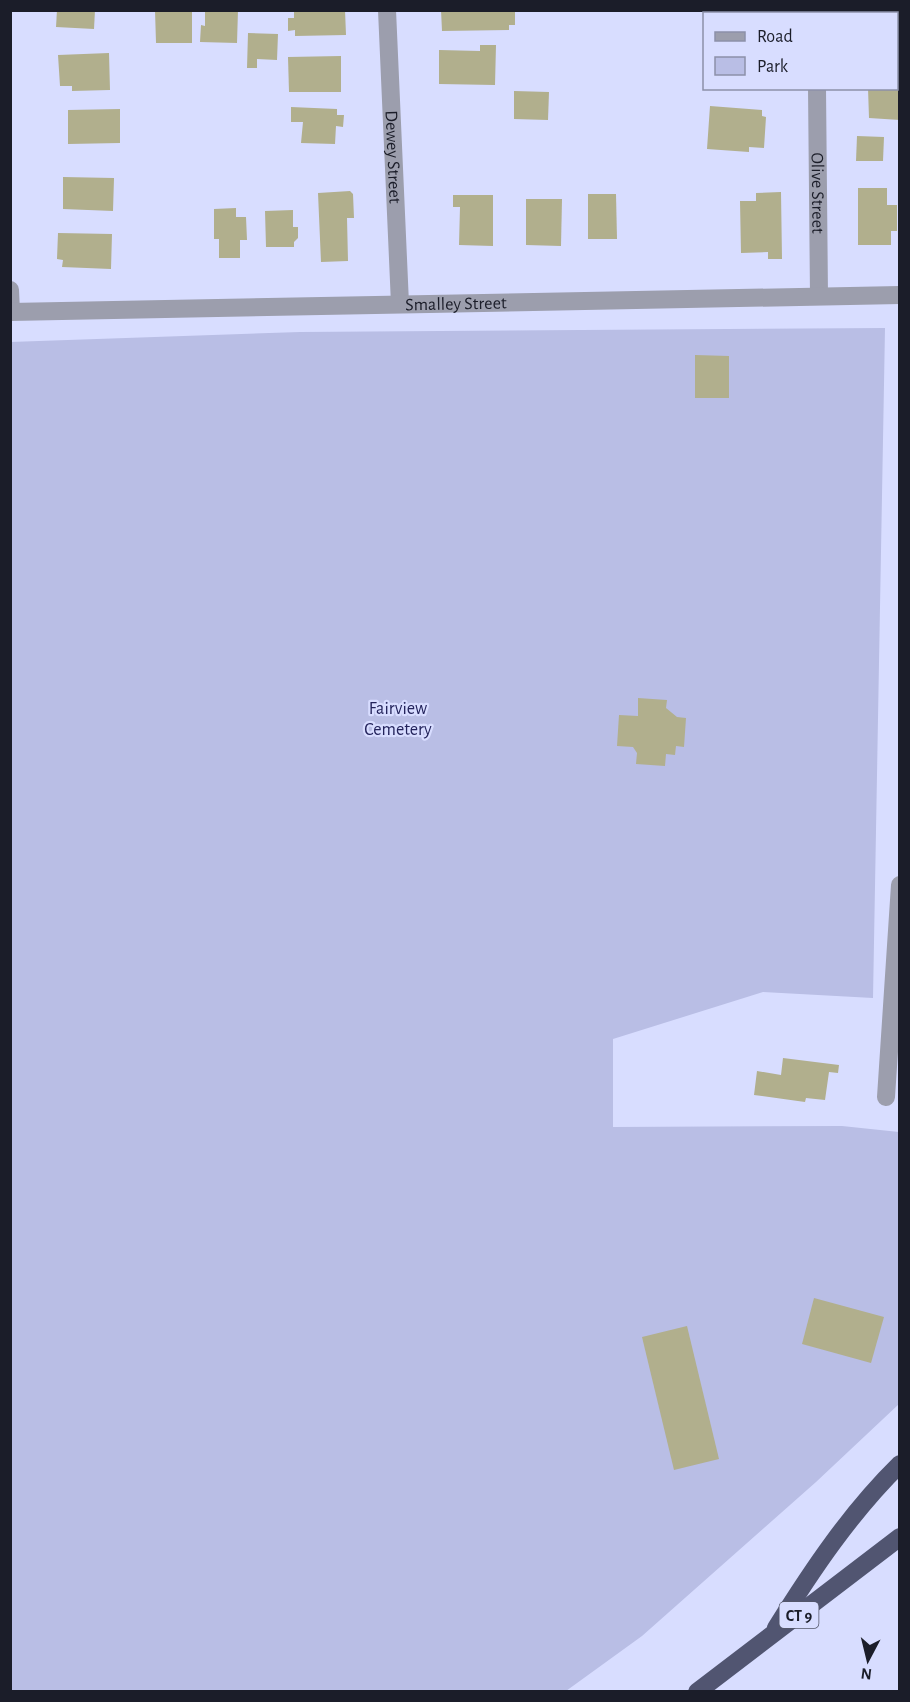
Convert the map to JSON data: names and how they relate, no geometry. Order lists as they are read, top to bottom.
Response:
{
  "streets": {
    "highway": ["CT 9"],
    "street": ["Dewey Street", "Olive Street", "Smalley Street"]
  },
  "crossings": [
    ["Dewey Street", "Smalley Street"],
    ["Olive Street", "Smalley Street"]
  ],
  "parks": ["Fairview Cemetery"],
  "legend": ["Road", "Park"],
  "north": "bottom"
}
